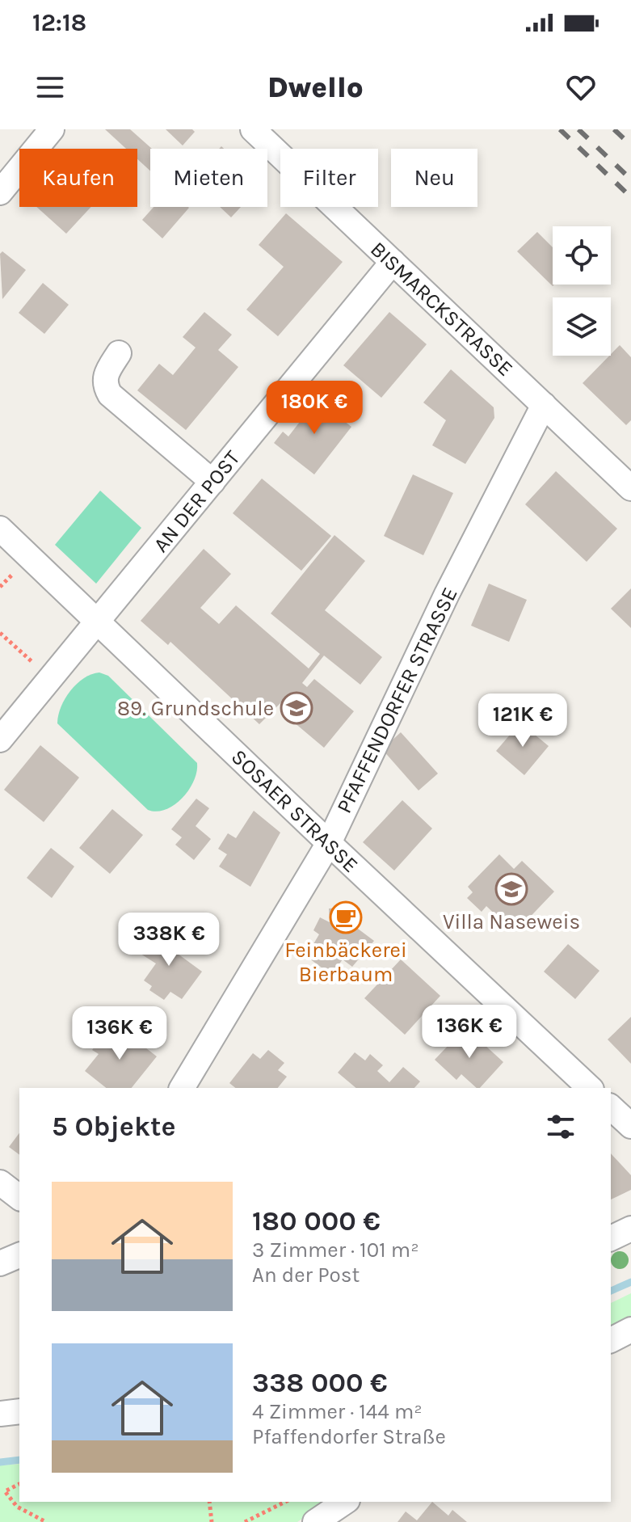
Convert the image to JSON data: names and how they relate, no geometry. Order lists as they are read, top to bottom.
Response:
{
  "streets": {
    "street": [
      "BISMARCKSTRASSE",
      "AN DER POST",
      "PFAFFENDORFER STRASSE",
      "SOSAER STRASSE"
    ]
  },
  "crossings": [
    ["BISMARCKSTRASSE", "AN DER POST"],
    ["BISMARCKSTRASSE", "PFAFFENDORFER STRASSE"],
    ["AN DER POST", "SOSAER STRASSE"],
    ["PFAFFENDORFER STRASSE", "SOSAER STRASSE"]
  ],
  "places": {
    "school or university": ["89. Grundschule", "Villa Naseweis"],
    "cafe": ["Feinbäckerei Bierbaum"]
  },
  "page": {
    "status": "12:18",
    "header": "Dwello",
    "chip": [
      "Kaufen",
      "Mieten",
      "Filter",
      "Neu"
    ],
    "price": [
      "180K €",
      "121K €",
      "338K €",
      "136K €",
      "136K €"
    ],
    "heading": "5 Objekte",
    "list": [
      {
        "name": "180 000 €",
        "note": "3 Zimmer · 101 m² · An der Post"
      },
      {
        "name": "338 000 €",
        "note": "4 Zimmer · 144 m² · Pfaffendorfer Straße"
      }
    ]
  }
}
